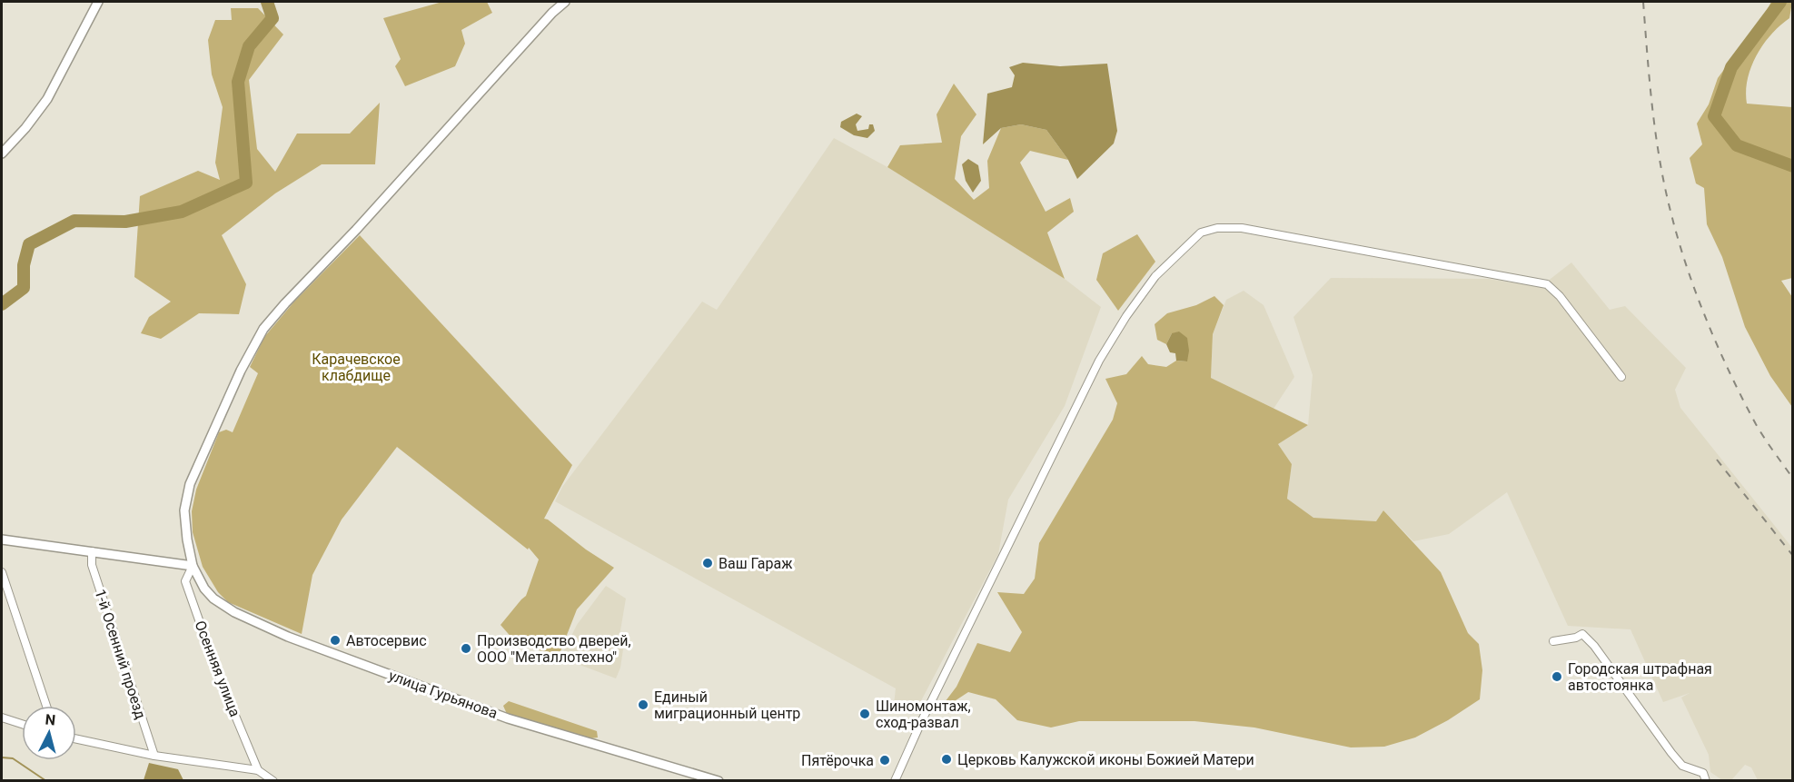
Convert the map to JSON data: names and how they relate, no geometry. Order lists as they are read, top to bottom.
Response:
{
  "streets": {
    "street": ["1-й Осенний проезд", "Осенняя улица", "улица Гурьянова"]
  },
  "crossings": [
    ["Осенняя улица", "улица Гурьянова"]
  ],
  "parks": ["Карачевское клабдище"],
  "places": [
    "Ваш Гараж",
    "Автосервис",
    "Производство дверей, ООО \"Металлотехно\"",
    "Городская штрафная автостоянка",
    "Единый миграционный центр",
    "Шиномонтаж, сход-развал",
    "Церковь Калужской иконы Божией Матери",
    "Пятёрочка"
  ],
  "north": "top"
}
